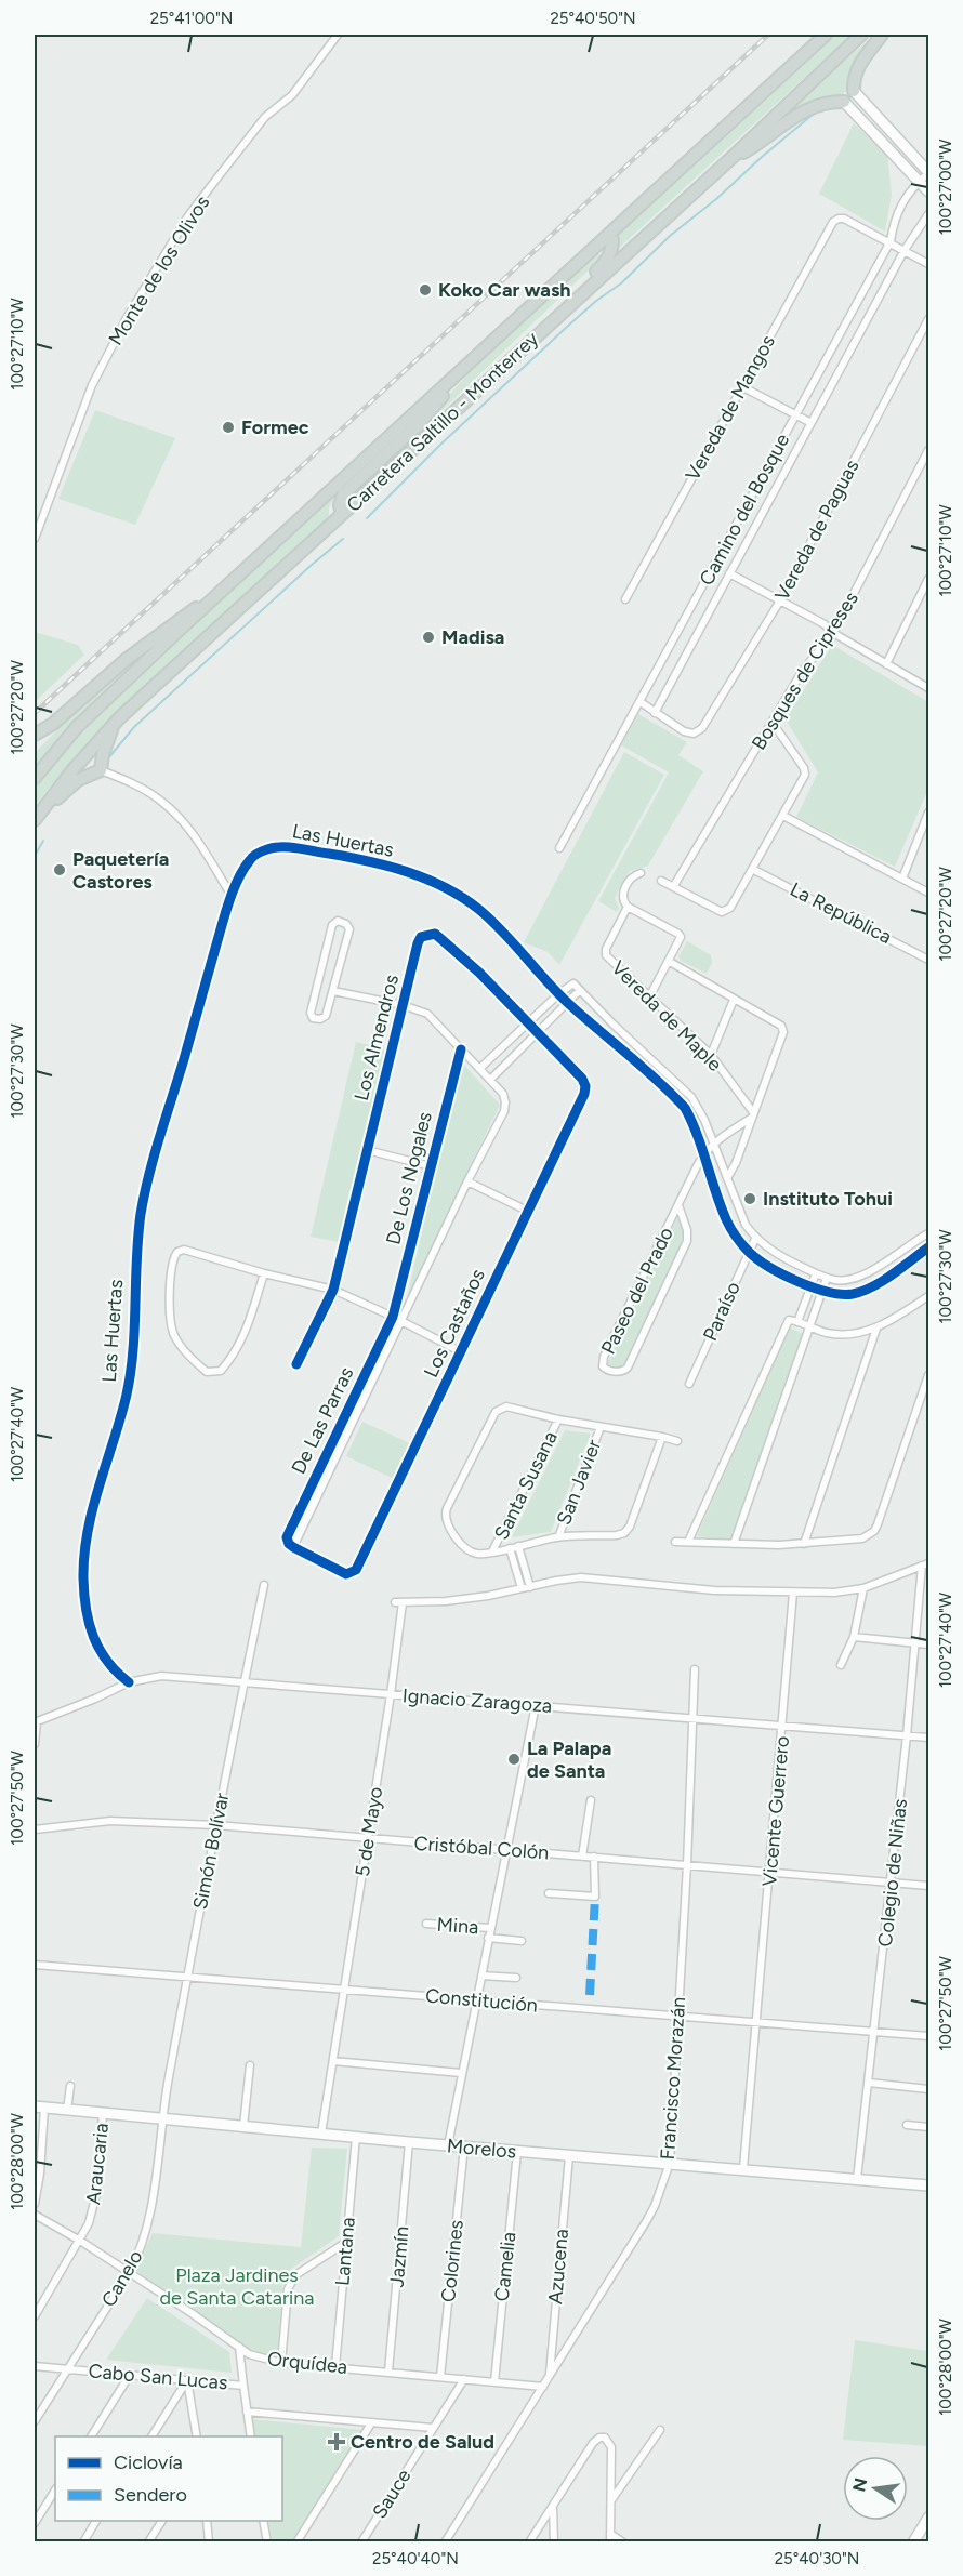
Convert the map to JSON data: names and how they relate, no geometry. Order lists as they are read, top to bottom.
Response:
{
  "streets": {
    "main road": ["Carretera Saltillo - Monterrey"],
    "street": [
      "Monte de los Olivos",
      "Vereda de Mangos",
      "Camino del Bosque",
      "Vereda de Paguas",
      "Bosques de Cipreses",
      "Las Huertas",
      "La República",
      "Vereda de Maple",
      "Los Almendros",
      "De Los Nogales",
      "Paseo del Prado",
      "Paraíso",
      "Los Castaños",
      "De Las Parras",
      "San Javier",
      "Santa Susana",
      "Ignacio Zaragoza",
      "Vicente Guerrero",
      "5 de Mayo",
      "Cristóbal Colón",
      "Simón Bolívar",
      "Colegio de Niñas",
      "Mina",
      "Constitución",
      "Francisco Morazán",
      "Morelos",
      "Araucaria",
      "Lantana",
      "Jazmín",
      "Colorines",
      "Camelia",
      "Azucena",
      "Canelo",
      "Orquídea",
      "Cabo San Lucas",
      "Sauce"
    ]
  },
  "crossings": [
    ["Vereda de Mangos", "Camino del Bosque"],
    ["Camino del Bosque", "Vereda de Paguas"],
    ["Las Huertas", "Paseo del Prado"],
    ["Las Huertas", "Paraíso"],
    ["Las Huertas", "Ignacio Zaragoza"],
    ["Vereda de Maple", "Paseo del Prado"],
    ["Los Almendros", "Los Castaños"],
    ["De Los Nogales", "De Las Parras"],
    ["Los Castaños", "De Las Parras"],
    ["Ignacio Zaragoza", "Vicente Guerrero"],
    ["Ignacio Zaragoza", "5 de Mayo"],
    ["Ignacio Zaragoza", "Simón Bolívar"],
    ["Ignacio Zaragoza", "Colegio de Niñas"],
    ["Ignacio Zaragoza", "Francisco Morazán"],
    ["Vicente Guerrero", "Cristóbal Colón"],
    ["Vicente Guerrero", "Constitución"],
    ["Vicente Guerrero", "Morelos"],
    ["5 de Mayo", "Cristóbal Colón"],
    ["5 de Mayo", "Constitución"],
    ["5 de Mayo", "Morelos"],
    ["Cristóbal Colón", "Simón Bolívar"],
    ["Cristóbal Colón", "Colegio de Niñas"],
    ["Cristóbal Colón", "Francisco Morazán"],
    ["Simón Bolívar", "Constitución"],
    ["Simón Bolívar", "Morelos"],
    ["Simón Bolívar", "Canelo"],
    ["Colegio de Niñas", "Constitución"],
    ["Colegio de Niñas", "Morelos"],
    ["Constitución", "Francisco Morazán"],
    ["Francisco Morazán", "Morelos"],
    ["Francisco Morazán", "Azucena"],
    ["Francisco Morazán", "Orquídea"],
    ["Morelos", "Araucaria"],
    ["Morelos", "Lantana"],
    ["Morelos", "Jazmín"],
    ["Morelos", "Colorines"],
    ["Morelos", "Camelia"],
    ["Morelos", "Azucena"],
    ["Morelos", "Canelo"],
    ["Araucaria", "Orquídea"],
    ["Lantana", "Orquídea"],
    ["Jazmín", "Orquídea"],
    ["Colorines", "Orquídea"],
    ["Camelia", "Orquídea"],
    ["Canelo", "Orquídea"],
    ["Canelo", "Cabo San Lucas"],
    ["Orquídea", "Cabo San Lucas"],
    ["Orquídea", "Sauce"]
  ],
  "parks": ["Plaza Jardines de Santa Catarina"],
  "places": {
    "other": [
      "Koko Car wash",
      "Formec",
      "Madisa",
      "Paquetería Castores",
      "Instituto Tohui",
      "La Palapa de Santa"
    ],
    "health": ["Centro de Salud"]
  },
  "legend": ["Ciclovía", "Sendero"],
  "north": "left",
  "coordinates": [
    "25°41'00\"N",
    "25°40'50\"N",
    "100°27'00\"W",
    "100°27'10\"W",
    "100°27'20\"W",
    "100°27'30\"W",
    "100°27'40\"W",
    "100°27'50\"W",
    "100°28'00\"W",
    "25°40'40\"N",
    "25°40'30\"N"
  ]
}
